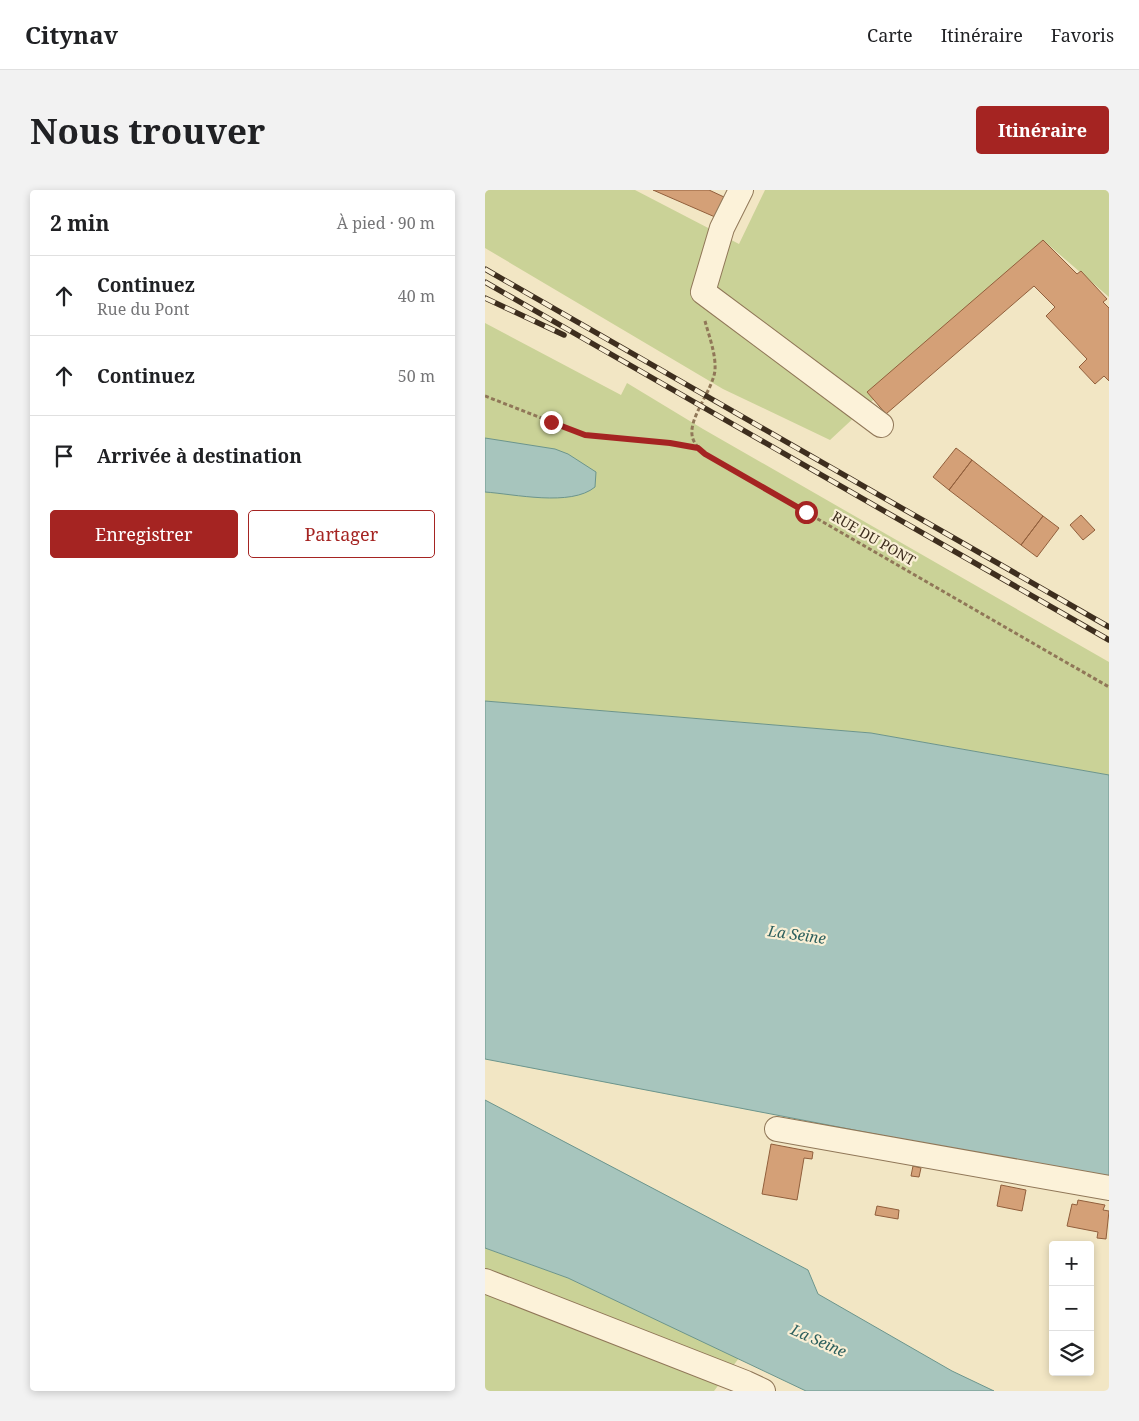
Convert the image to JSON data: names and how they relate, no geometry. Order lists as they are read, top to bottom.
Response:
{
  "streets": {
    "path": ["RUE DU PONT"]
  },
  "water": ["La Seine"],
  "page": {
    "header": "Citynav",
    "nav": ["Carte", "Itinéraire", "Favoris"],
    "buttons": [
      "Itinéraire",
      ["Enregistrer", "Partager"]
    ],
    "title": "Nous trouver",
    "heading": ["2 min", "À pied · 90 m"],
    "list": [
      ["Continuez", "Rue du Pont", "40 m"],
      ["Continuez", "50 m"],
      "Arrivée à destination"
    ],
    "map_buttons": ["+", "−"]
  }
}
